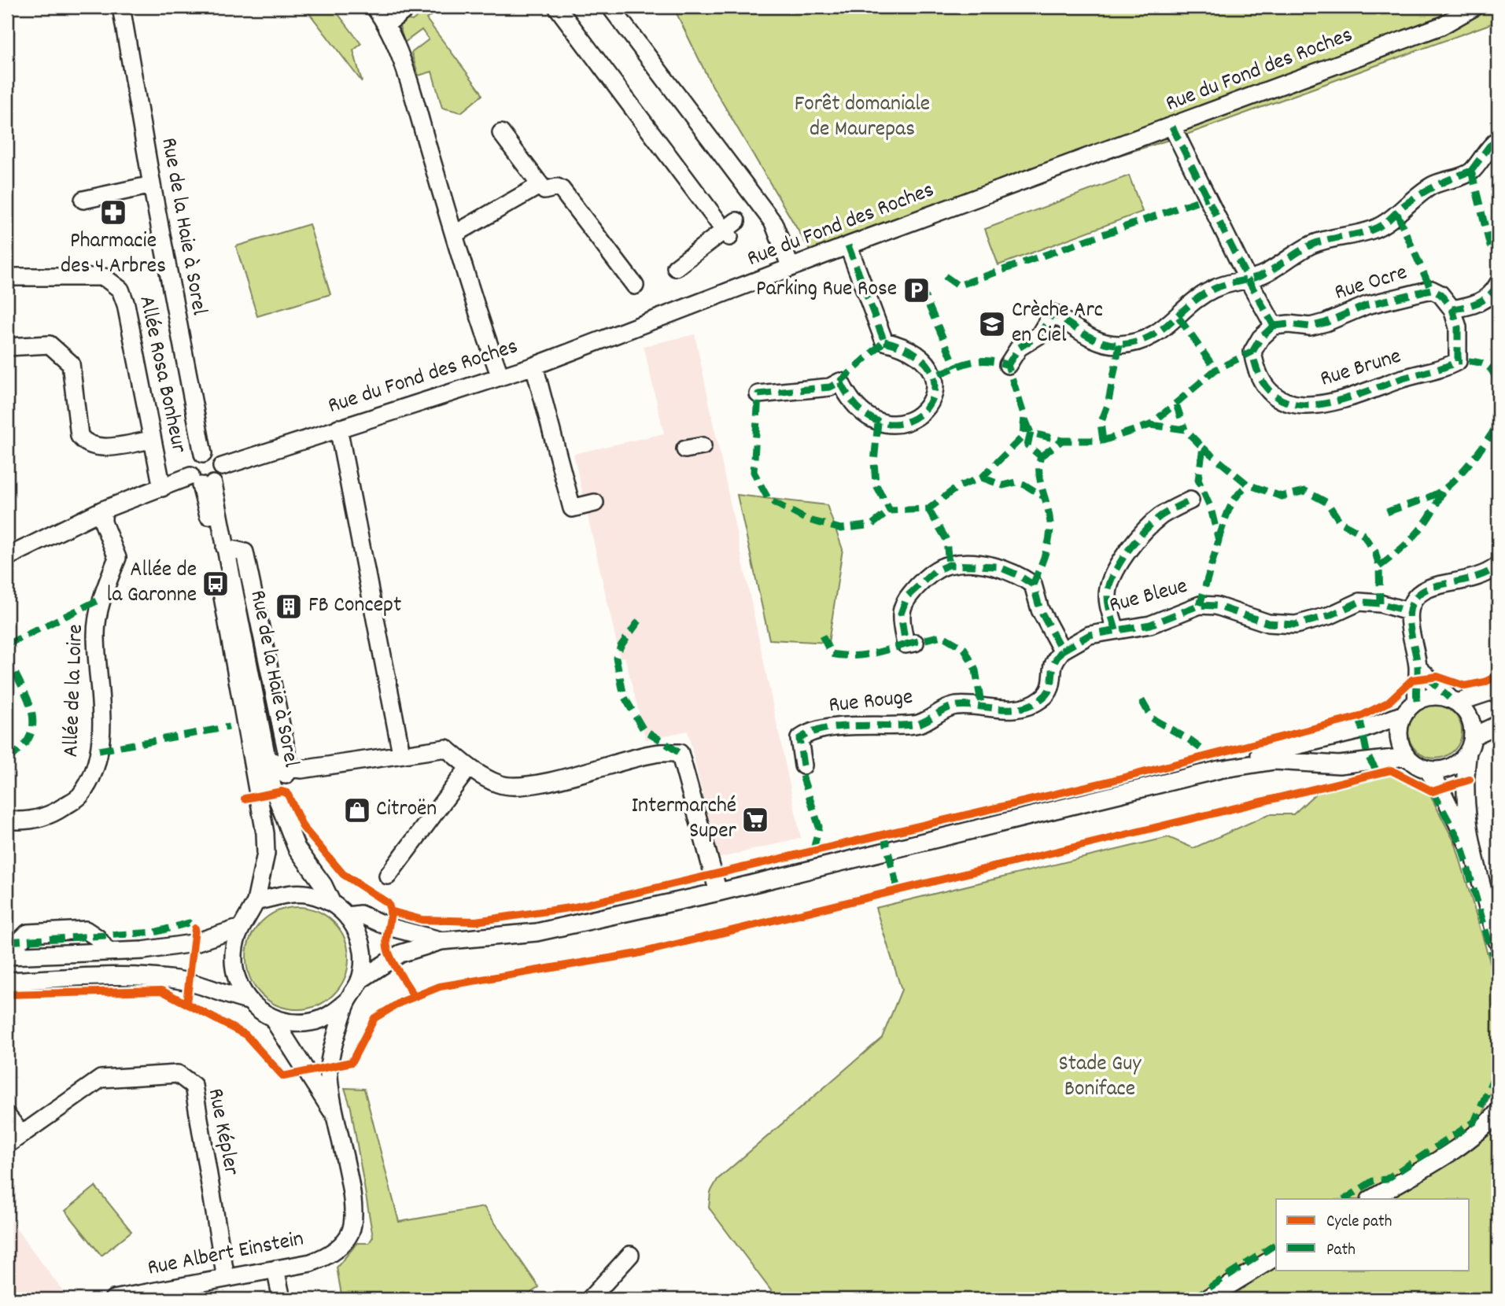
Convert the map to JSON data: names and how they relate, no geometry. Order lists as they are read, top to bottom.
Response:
{
  "streets": {
    "street": [
      "Rue du Fond des Roches",
      "Rue de la Haie à Sorel",
      "Rue Ocre",
      "Rue Brune",
      "Allée Rosa Bonheur",
      "Rue Bleue",
      "Allée de la Loire",
      "Rue Rouge",
      "Rue Képler",
      "Rue Albert Einstein"
    ]
  },
  "crossings": [
    ["Rue du Fond des Roches", "Rue de la Haie à Sorel"],
    ["Rue de la Haie à Sorel", "Rue Albert Einstein"],
    ["Rue Ocre", "Rue Brune"],
    ["Rue Bleue", "Rue Rouge"],
    ["Rue Képler", "Rue Albert Einstein"]
  ],
  "parks": ["Forêt domaniale de Maurepas", "Stade Guy Boniface"],
  "places": {
    "pharmacy": ["Pharmacie des 4 Arbres"],
    "parking": ["Parking Rue Rose"],
    "school or university": ["Crèche Arc en Ciel"],
    "bus stop": ["Allée de la Garonne"],
    "building": ["FB Concept"],
    "shop": ["Citroën"],
    "supermarket": ["Intermarché Super"]
  },
  "legend": ["Cycle path", "Path"]
}
